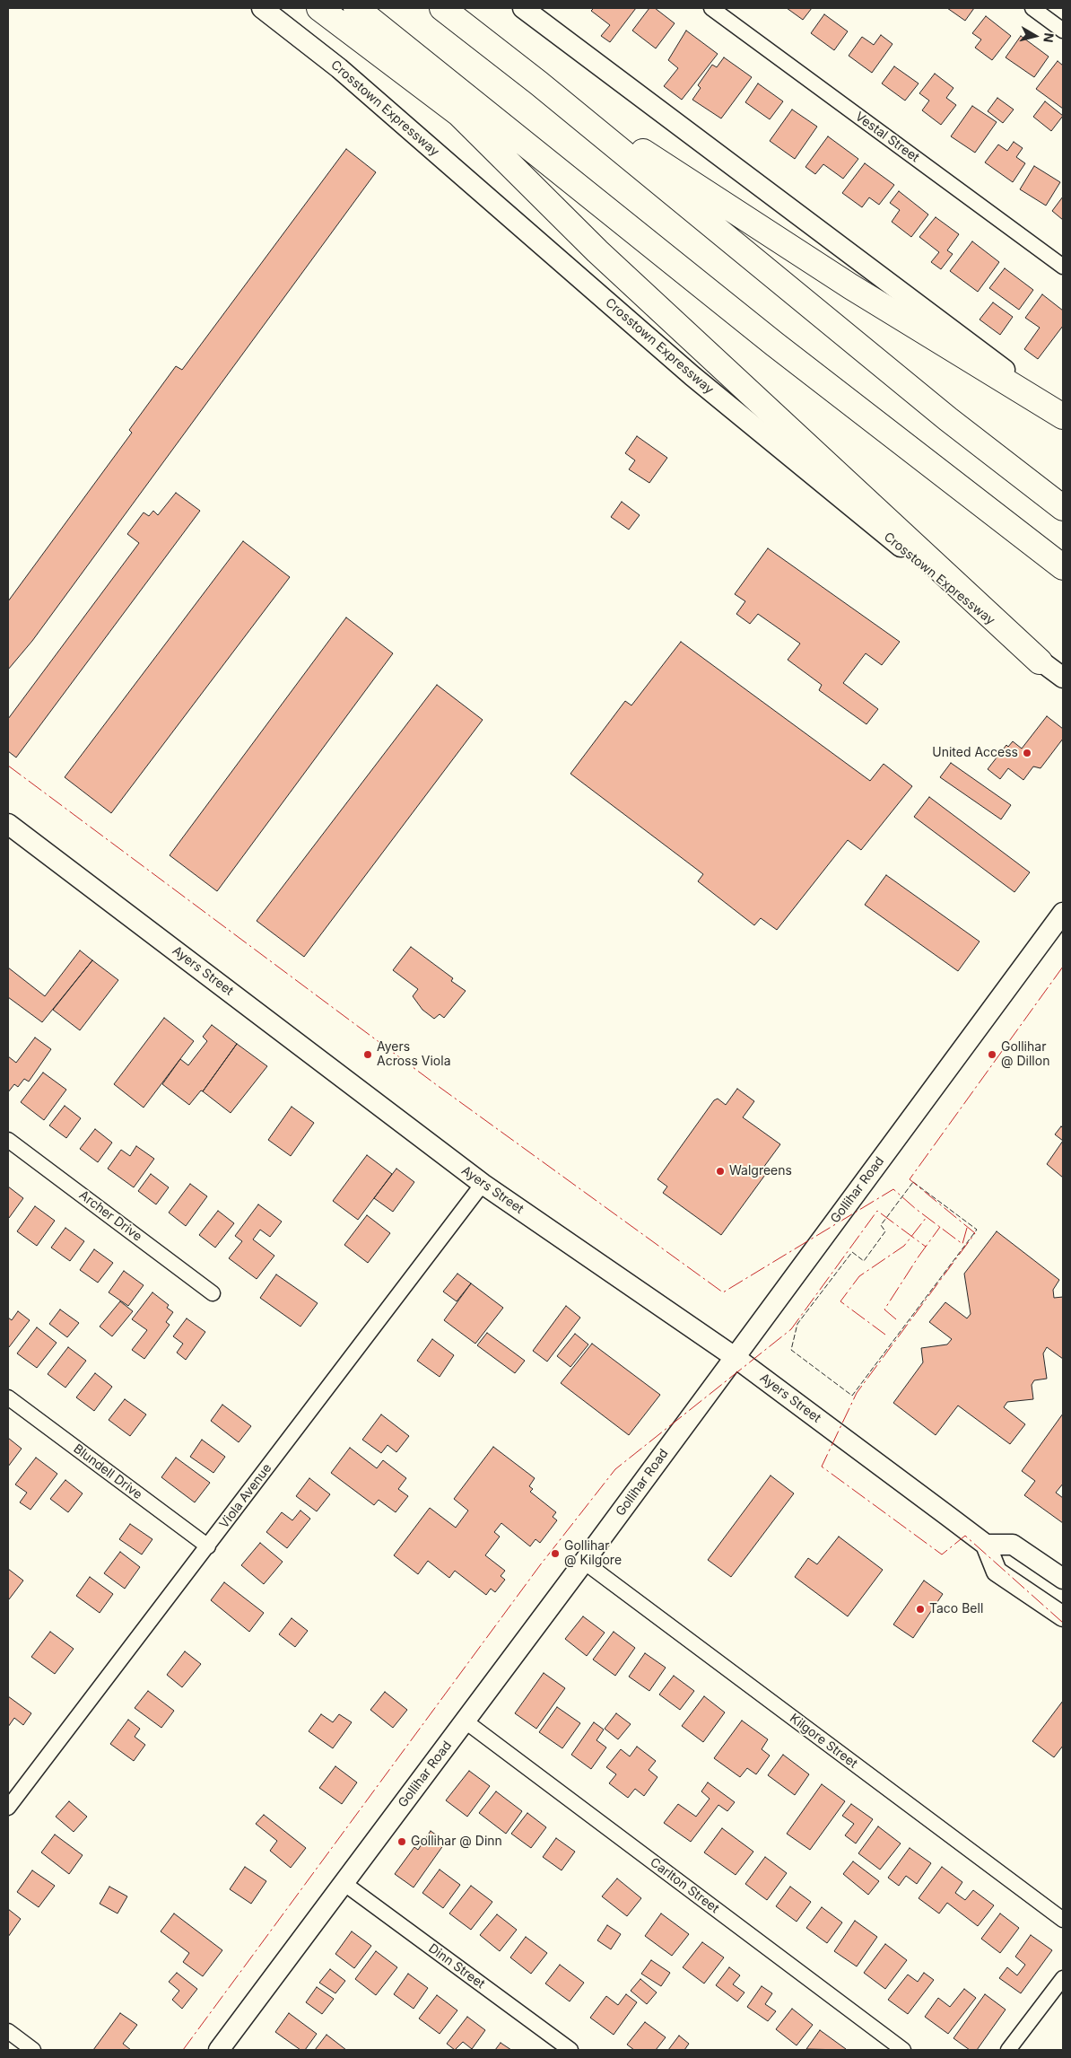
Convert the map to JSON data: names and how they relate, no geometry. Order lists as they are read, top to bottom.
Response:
{
  "streets": {
    "main road": ["Crosstown Expressway", "Ayers Street", "Gollihar Road"],
    "street": [
      "Vestal Street",
      "Archer Drive",
      "Blundell Drive",
      "Viola Avenue",
      "Kilgore Street",
      "Carlton Street",
      "Dinn Street"
    ]
  },
  "crossings": [
    ["Ayers Street", "Gollihar Road"],
    ["Ayers Street", "Viola Avenue"],
    ["Gollihar Road", "Kilgore Street"],
    ["Gollihar Road", "Carlton Street"],
    ["Gollihar Road", "Dinn Street"],
    ["Blundell Drive", "Viola Avenue"]
  ],
  "places": [
    "United Access",
    "Ayers Across Viola",
    "Gollihar @ Dillon",
    "Walgreens",
    "Gollihar @ Kilgore",
    "Taco Bell",
    "Gollihar @ Dinn"
  ],
  "north": "right"
}
